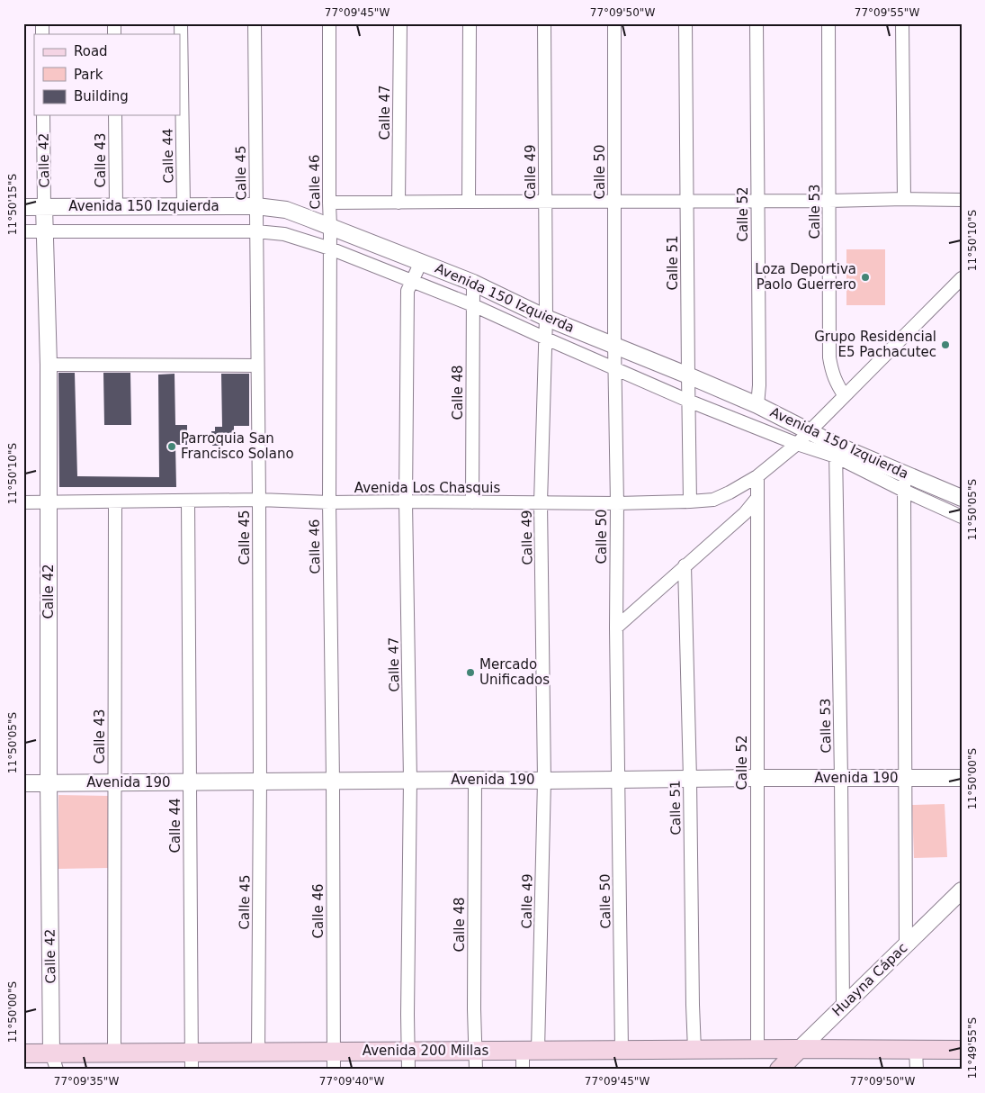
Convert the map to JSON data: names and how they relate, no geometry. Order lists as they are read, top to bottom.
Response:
{
  "streets": {
    "main road": ["Huayna Cápac", "Avenida 200 Millas"],
    "street": [
      "Calle 47",
      "Calle 44",
      "Calle 42",
      "Calle 43",
      "Calle 49",
      "Calle 50",
      "Calle 45",
      "Calle 46",
      "Avenida 150 Izquierda",
      "Calle 53",
      "Calle 52",
      "Calle 51",
      "Calle 48",
      "Avenida Los Chasquis",
      "Avenida 190"
    ]
  },
  "crossings": [
    ["Calle 47", "Avenida 150 Izquierda"],
    ["Calle 47", "Avenida Los Chasquis"],
    ["Calle 47", "Avenida 190"],
    ["Calle 47", "Avenida 200 Millas"],
    ["Calle 44", "Avenida 150 Izquierda"],
    ["Calle 44", "Avenida Los Chasquis"],
    ["Calle 44", "Avenida 190"],
    ["Calle 44", "Avenida 200 Millas"],
    ["Calle 42", "Avenida 150 Izquierda"],
    ["Calle 42", "Avenida Los Chasquis"],
    ["Calle 42", "Avenida 190"],
    ["Calle 42", "Avenida 200 Millas"],
    ["Calle 43", "Avenida 150 Izquierda"],
    ["Calle 43", "Avenida Los Chasquis"],
    ["Calle 43", "Avenida 190"],
    ["Calle 43", "Avenida 200 Millas"],
    ["Calle 49", "Avenida 150 Izquierda"],
    ["Calle 49", "Avenida Los Chasquis"],
    ["Calle 49", "Avenida 190"],
    ["Calle 49", "Avenida 200 Millas"],
    ["Calle 50", "Avenida 150 Izquierda"],
    ["Calle 50", "Avenida Los Chasquis"],
    ["Calle 50", "Avenida 190"],
    ["Calle 50", "Avenida 200 Millas"],
    ["Calle 45", "Avenida 150 Izquierda"],
    ["Calle 45", "Avenida Los Chasquis"],
    ["Calle 45", "Avenida 190"],
    ["Calle 45", "Avenida 200 Millas"],
    ["Calle 46", "Avenida 150 Izquierda"],
    ["Calle 46", "Avenida Los Chasquis"],
    ["Calle 46", "Avenida 190"],
    ["Calle 46", "Avenida 200 Millas"],
    ["Avenida 150 Izquierda", "Calle 53"],
    ["Avenida 150 Izquierda", "Calle 52"],
    ["Avenida 150 Izquierda", "Calle 51"],
    ["Avenida 150 Izquierda", "Calle 48"],
    ["Avenida 150 Izquierda", "Avenida Los Chasquis"],
    ["Calle 53", "Avenida Los Chasquis"],
    ["Calle 53", "Avenida 190"],
    ["Calle 53", "Huayna Cápac"],
    ["Calle 52", "Avenida Los Chasquis"],
    ["Calle 52", "Avenida 190"],
    ["Calle 52", "Avenida 200 Millas"],
    ["Calle 51", "Avenida Los Chasquis"],
    ["Calle 51", "Avenida 190"],
    ["Calle 51", "Avenida 200 Millas"],
    ["Calle 48", "Avenida Los Chasquis"],
    ["Calle 48", "Avenida 190"],
    ["Calle 48", "Avenida 200 Millas"],
    ["Huayna Cápac", "Avenida 200 Millas"]
  ],
  "places": [
    "Loza Deportiva Paolo Guerrero",
    "Grupo Residencial E5 Pachacutec",
    "Parroquia San Francisco Solano",
    "Mercado Unificados"
  ],
  "legend": ["Road", "Park", "Building"],
  "coordinates": [
    "77°09'45\"W",
    "77°09'50\"W",
    "77°09'55\"W",
    "11°50'15\"S",
    "11°50'10\"S",
    "11°50'05\"S",
    "11°50'00\"S",
    "11°49'55\"S",
    "77°09'35\"W",
    "77°09'40\"W"
  ]
}
